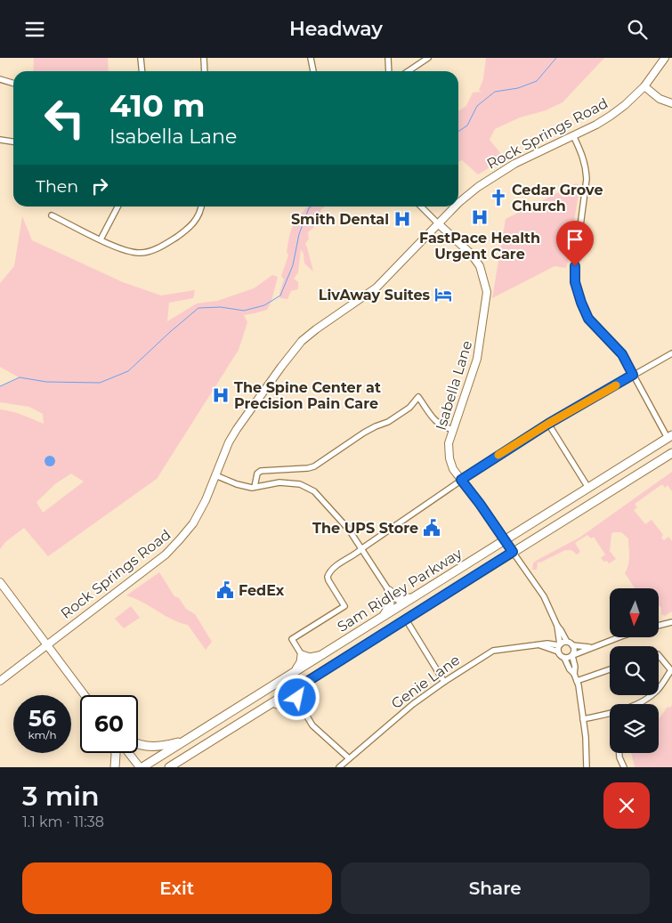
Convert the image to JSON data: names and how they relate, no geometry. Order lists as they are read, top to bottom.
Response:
{
  "streets": {
    "main road": ["Sam Ridley Parkway"],
    "street": ["Rock Springs Road", "Isabella Lane", "Genie Lane"]
  },
  "crossings": [
    ["Rock Springs Road", "Isabella Lane"],
    ["Isabella Lane", "Sam Ridley Parkway"]
  ],
  "places": {
    "church": ["Cedar Grove Church"],
    "hospital": ["FastPace Health Urgent Care", "Smith Dental", "The Spine Center at Precision Pain Care"],
    "hotel": ["LivAway Suites"],
    "public building": ["The UPS Store", "FedEx"]
  },
  "north": "bottom",
  "page": {
    "header": "Headway",
    "turn": ["410 m", "Isabella Lane"],
    "then": "Then",
    "speed": "56 km/h",
    "limit": "60",
    "heading": ["3 min", "1.1 km · 11:38"],
    "buttons": ["Exit", "Share"]
  }
}
